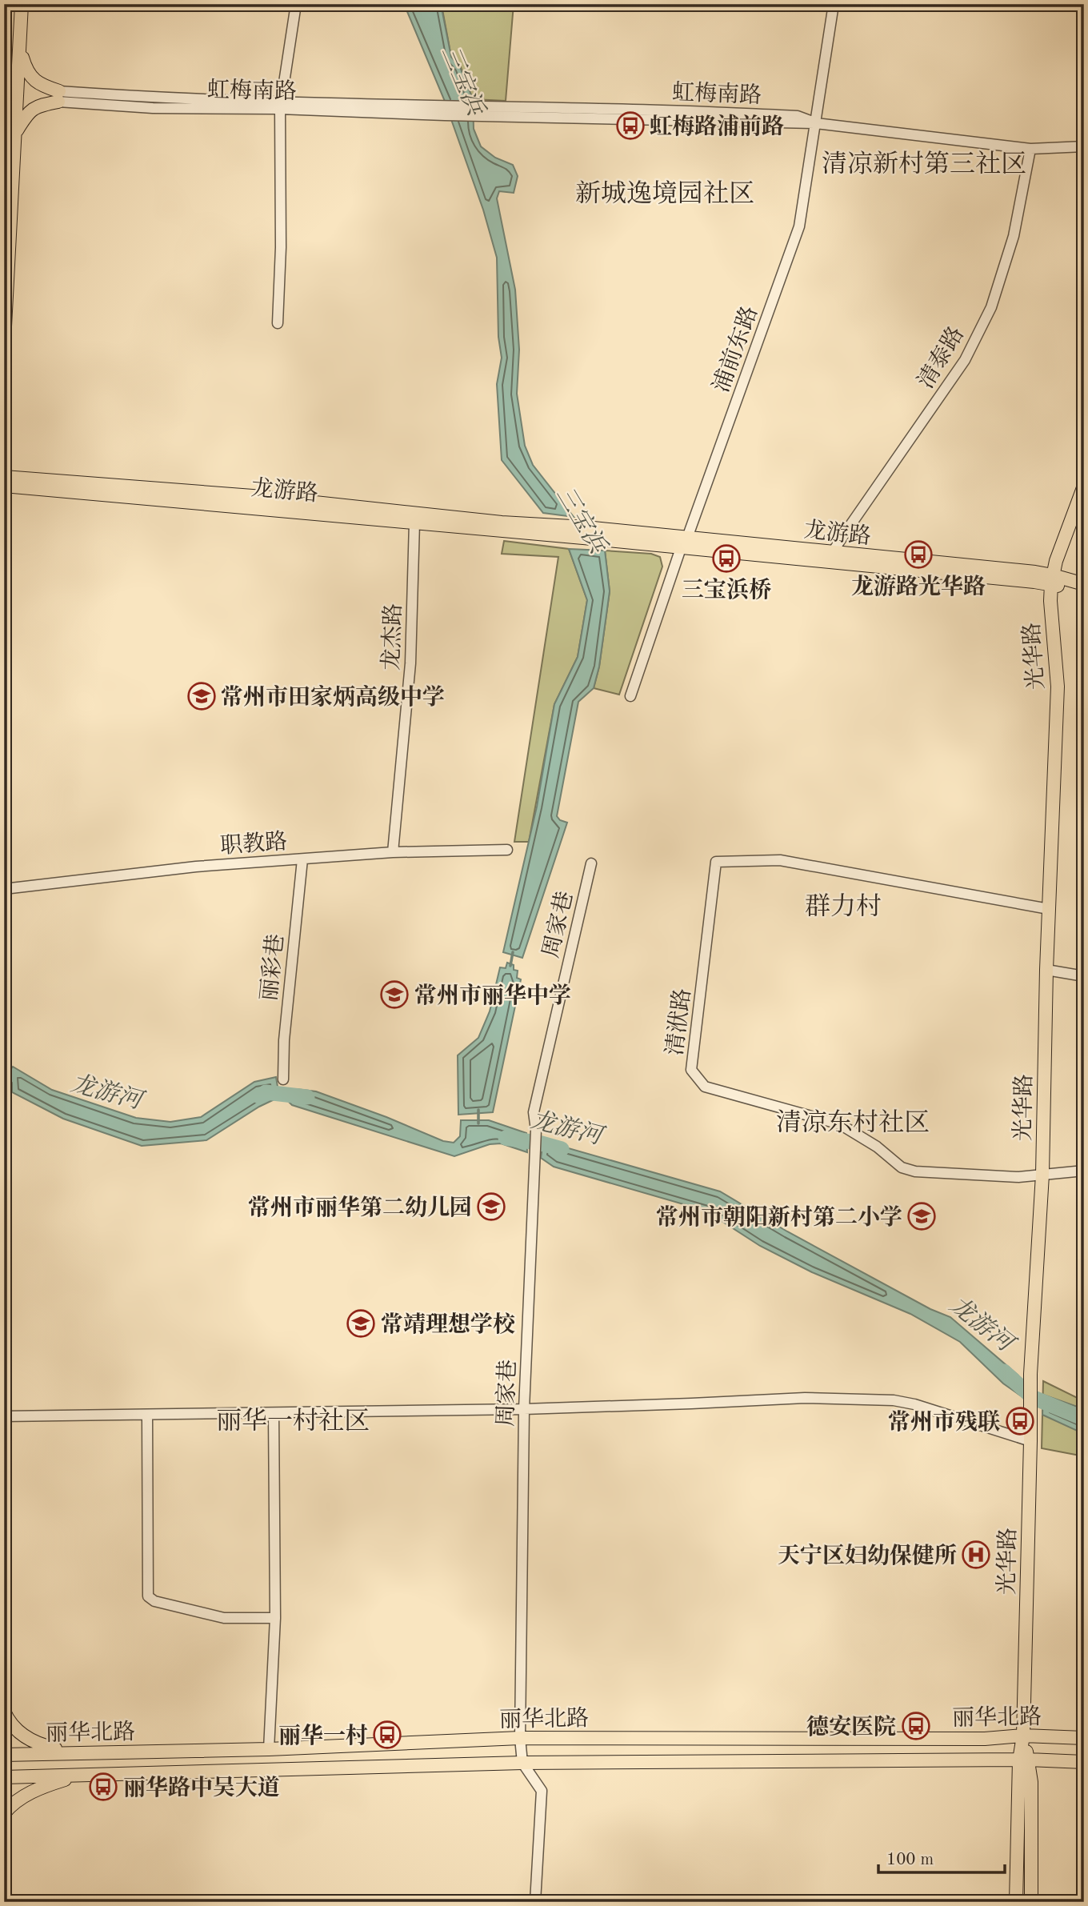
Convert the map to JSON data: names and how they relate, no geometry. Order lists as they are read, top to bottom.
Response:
{
  "streets": {
    "main road": ["龙游路", "光华路", "丽华北路"],
    "street": [
      "虹梅南路",
      "浦前东路",
      "清泰路",
      "龙杰路",
      "职教路",
      "周家巷",
      "丽彩巷",
      "清洑路"
    ]
  },
  "crossings": [
    ["虹梅南路", "浦前东路"],
    ["虹梅南路", "清泰路"],
    ["浦前东路", "龙游路"],
    ["清泰路", "龙游路"],
    ["龙游路", "龙杰路"],
    ["龙游路", "光华路"],
    ["龙杰路", "职教路"],
    ["光华路", "清洑路"],
    ["光华路", "丽华北路"],
    ["职教路", "丽彩巷"],
    ["周家巷", "丽华北路"]
  ],
  "districts": [
    "清凉新村第三社区",
    "新城逸境园社区",
    "群力村",
    "清凉东村社区",
    "丽华一村社区"
  ],
  "water": ["三宝浜", "龙游河"],
  "places": {
    "bus stop": [
      "虹梅路浦前路",
      "龙游路光华路",
      "三宝浜桥",
      "常州市残联",
      "德安医院",
      "丽华一村",
      "丽华路中吴大道"
    ],
    "school or university": [
      "常州市田家炳高级中学",
      "常州市丽华中学",
      "常州市丽华第二幼儿园",
      "常州市朝阳新村第二小学",
      "常靖理想学校"
    ],
    "hospital": ["天宁区妇幼保健所"]
  },
  "scale_bar": "100 m"
}
